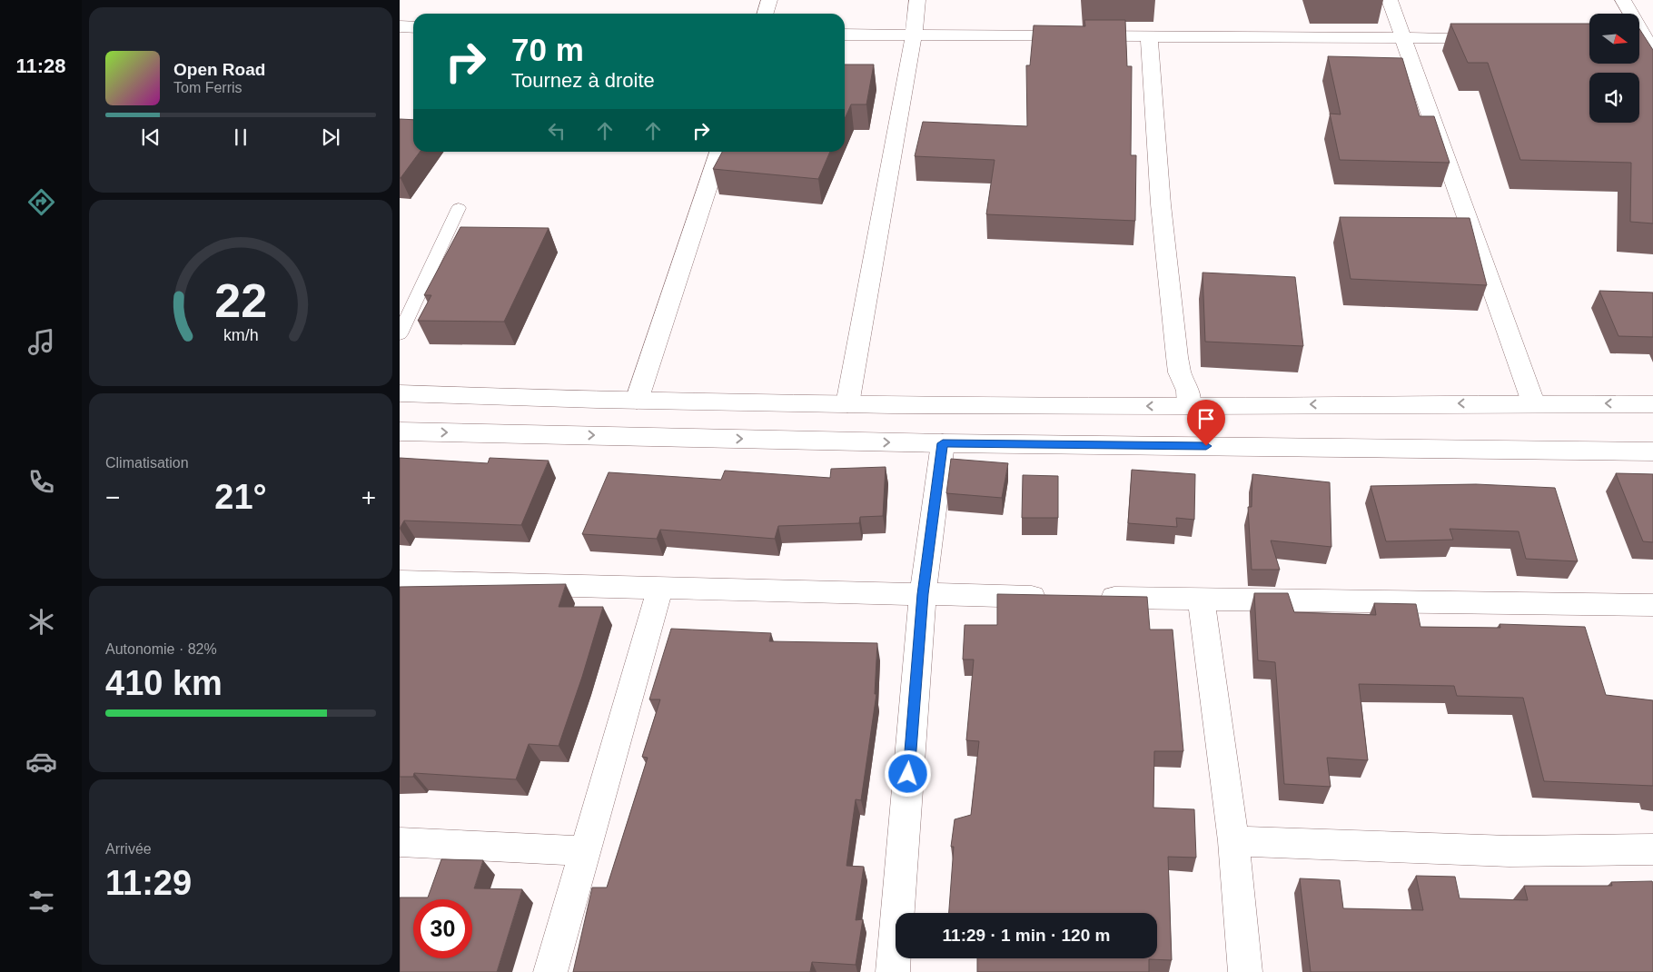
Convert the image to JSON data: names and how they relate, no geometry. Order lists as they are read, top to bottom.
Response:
{
  "north": "right",
  "page": {
    "tabs": "11:28",
    "turn": ["70 m", "Tournez à droite"],
    "song": ["Open Road", "Tom Ferris"],
    "tile": [
      "Climatisation",
      ["Autonomie · 82%", "410 km"],
      ["Arrivée", "11:29"]
    ],
    "heat": ["−", "21°", "+"],
    "limit": "30",
    "trip": "11:29 · 1 min · 120 m",
    "gauge": ["22", "km/h"]
  }
}
